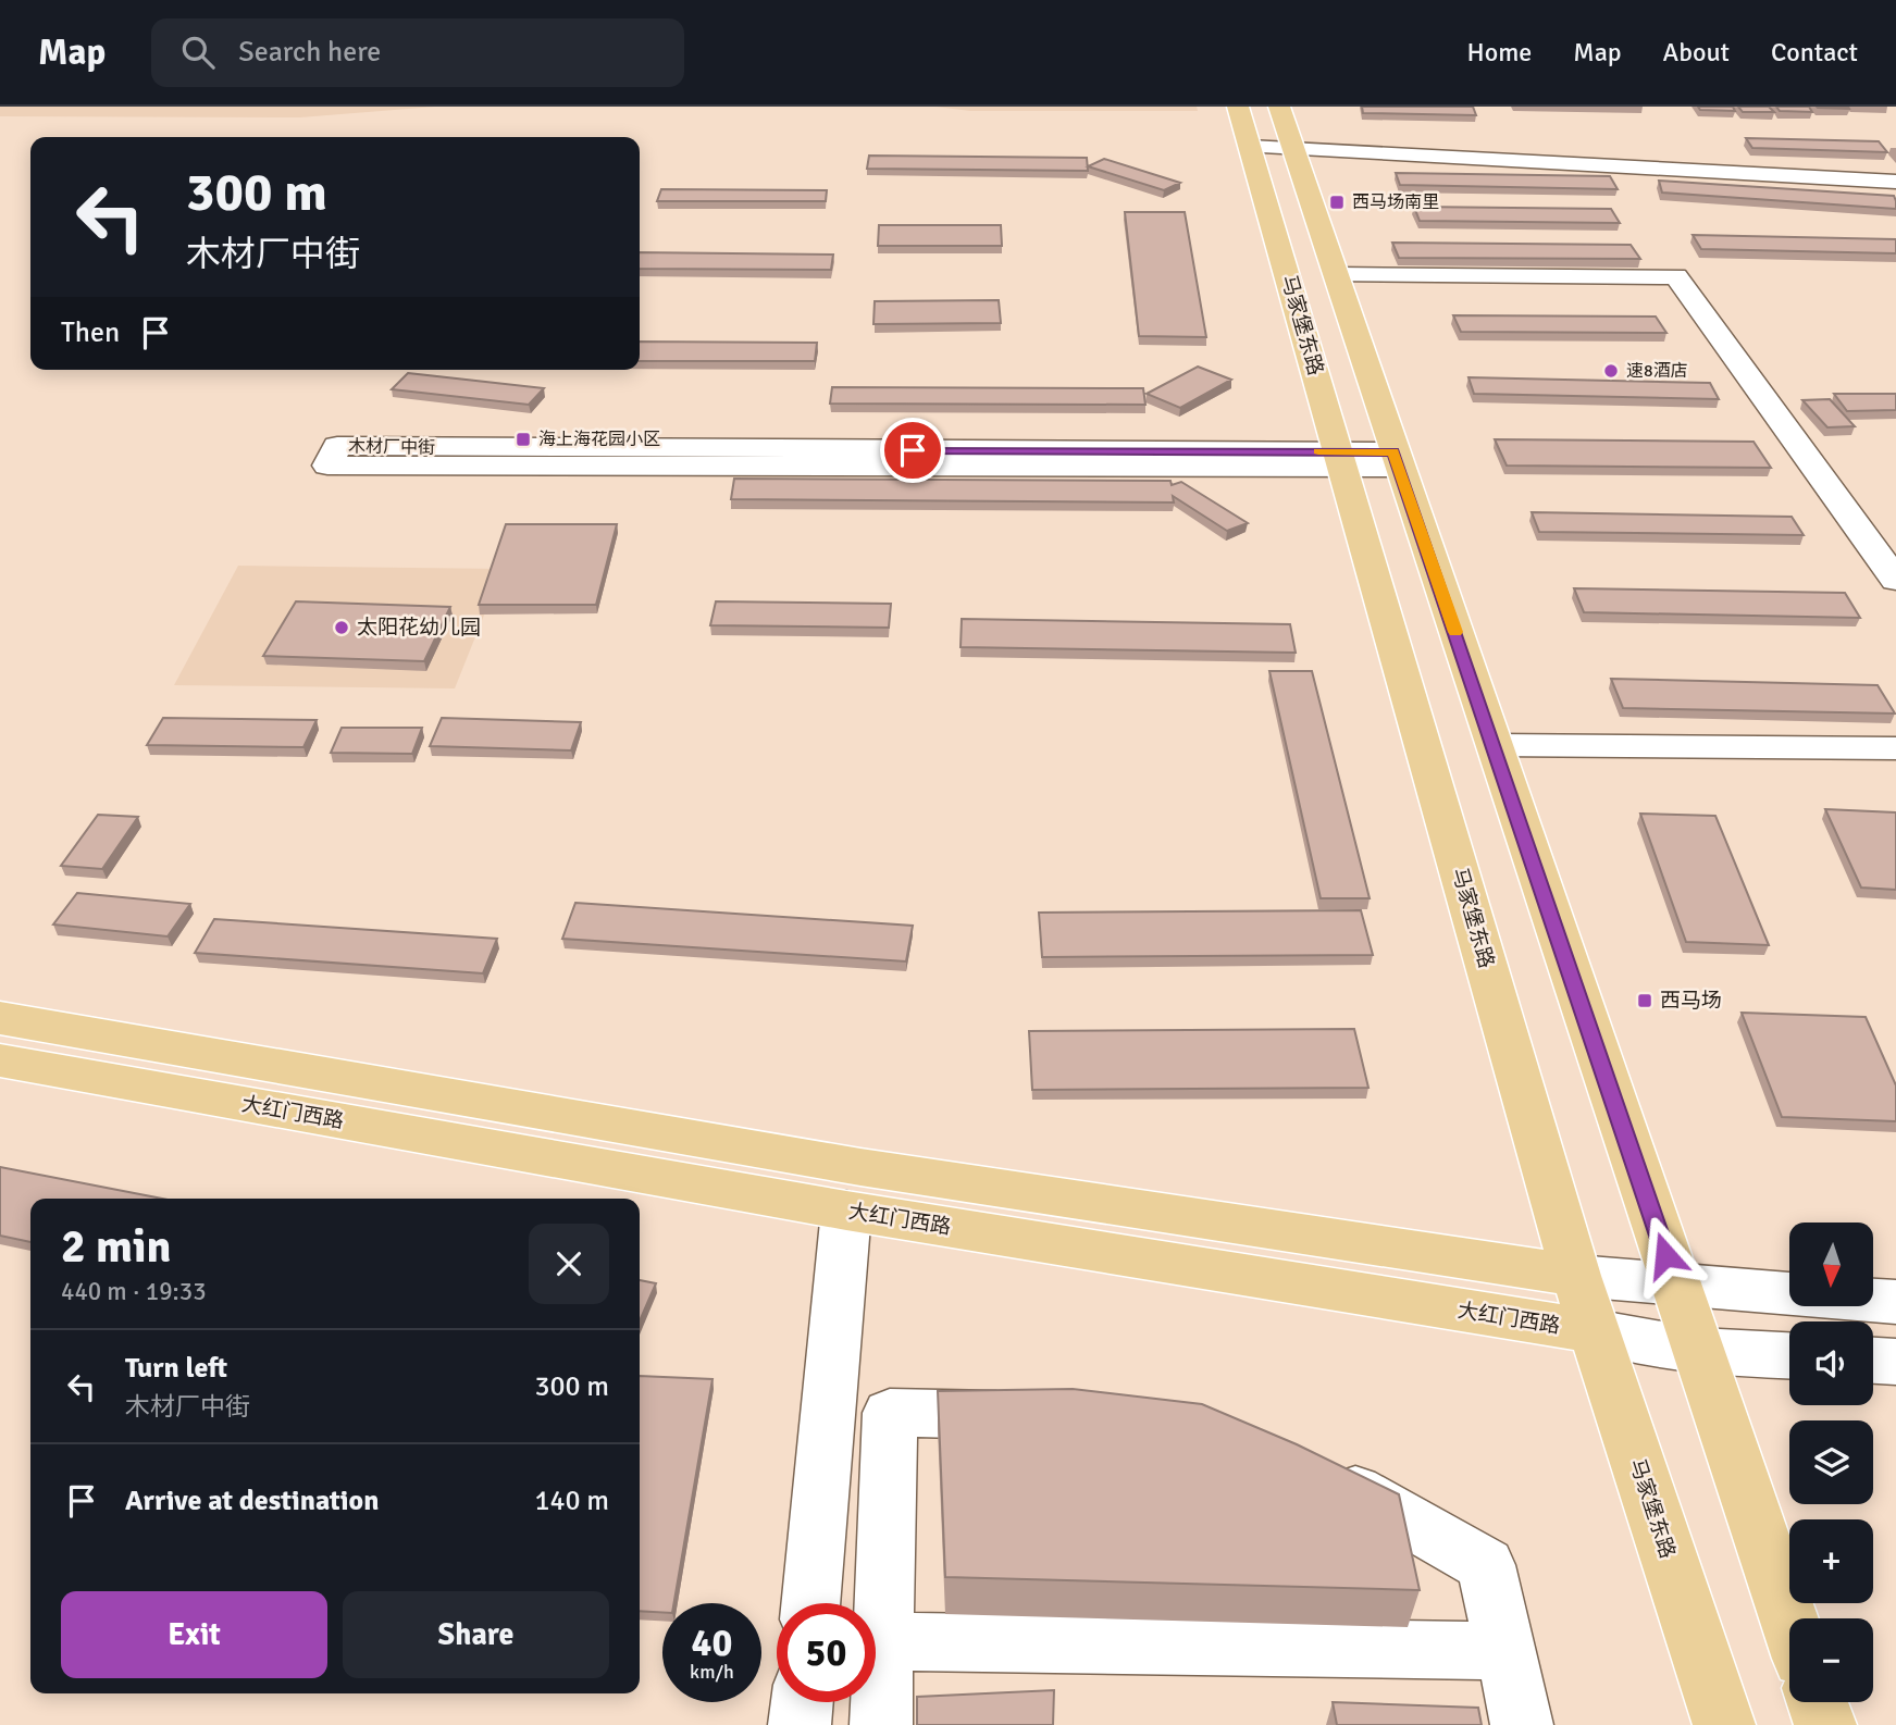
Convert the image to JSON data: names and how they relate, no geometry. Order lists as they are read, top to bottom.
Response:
{
  "streets": {
    "main road": ["马家堡东路", "大红门西路"],
    "street": ["木材厂中街"]
  },
  "crossings": [
    ["马家堡东路", "木材厂中街"],
    ["马家堡东路", "大红门西路"]
  ],
  "places": {
    "transit": ["西马场南里", "海上海花园小区", "西马场"],
    "other": ["速8酒店", "太阳花幼儿园"]
  },
  "north": "bottom",
  "page": {
    "header": "Map",
    "search": "Search here",
    "nav": [
      "Home",
      "Map",
      "About",
      "Contact"
    ],
    "turn": ["300 m", "木材厂中街"],
    "then": "Then",
    "heading": ["2 min", "440 m · 19:33"],
    "map_buttons": ["+", "−"],
    "list": [
      {
        "name": "Turn left",
        "note": "木材厂中街",
        "value": "300 m"
      },
      {
        "name": "Arrive at destination",
        "value": "140 m"
      }
    ],
    "buttons": ["Exit", "Share"],
    "speed": "40 km/h",
    "limit": "50"
  }
}
